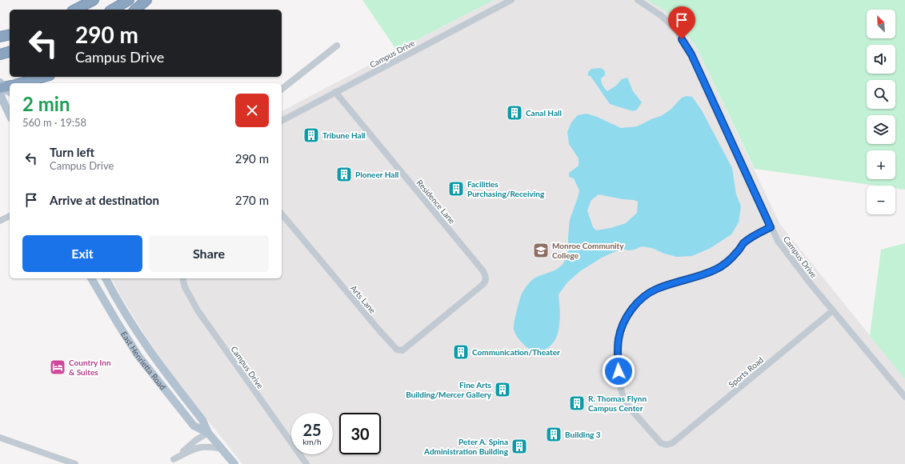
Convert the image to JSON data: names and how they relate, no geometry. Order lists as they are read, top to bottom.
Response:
{
  "streets": {
    "main road": ["East Henrietta Road"],
    "street": [
      "Campus Drive",
      "Residence Lane",
      "Arts Lane",
      "Sports Road"
    ]
  },
  "crossings": [
    ["Campus Drive", "Residence Lane"],
    ["Campus Drive", "Sports Road"],
    ["Residence Lane", "Arts Lane"]
  ],
  "places": {
    "building": [
      "Canal Hall",
      "Tribune Hall",
      "Pioneer Hall",
      "Facilities Purchasing/Receiving",
      "Communication/Theater",
      "Fine Arts Building/Mercer Gallery",
      "R. Thomas Flynn Campus Center",
      "Building 3",
      "Peter A. Spina Administration Building"
    ],
    "school or university": ["Monroe Community College"],
    "hotel": ["Country Inn & Suites"]
  },
  "north": "top left",
  "page": {
    "map_buttons": ["+", "−"],
    "turn": ["290 m", "Campus Drive"],
    "heading": ["2 min", "560 m · 19:58"],
    "list": [
      {
        "name": "Turn left",
        "note": "Campus Drive",
        "value": "290 m"
      },
      {
        "name": "Arrive at destination",
        "value": "270 m"
      }
    ],
    "buttons": ["Exit", "Share"],
    "speed": "25 km/h",
    "limit": "30"
  }
}
